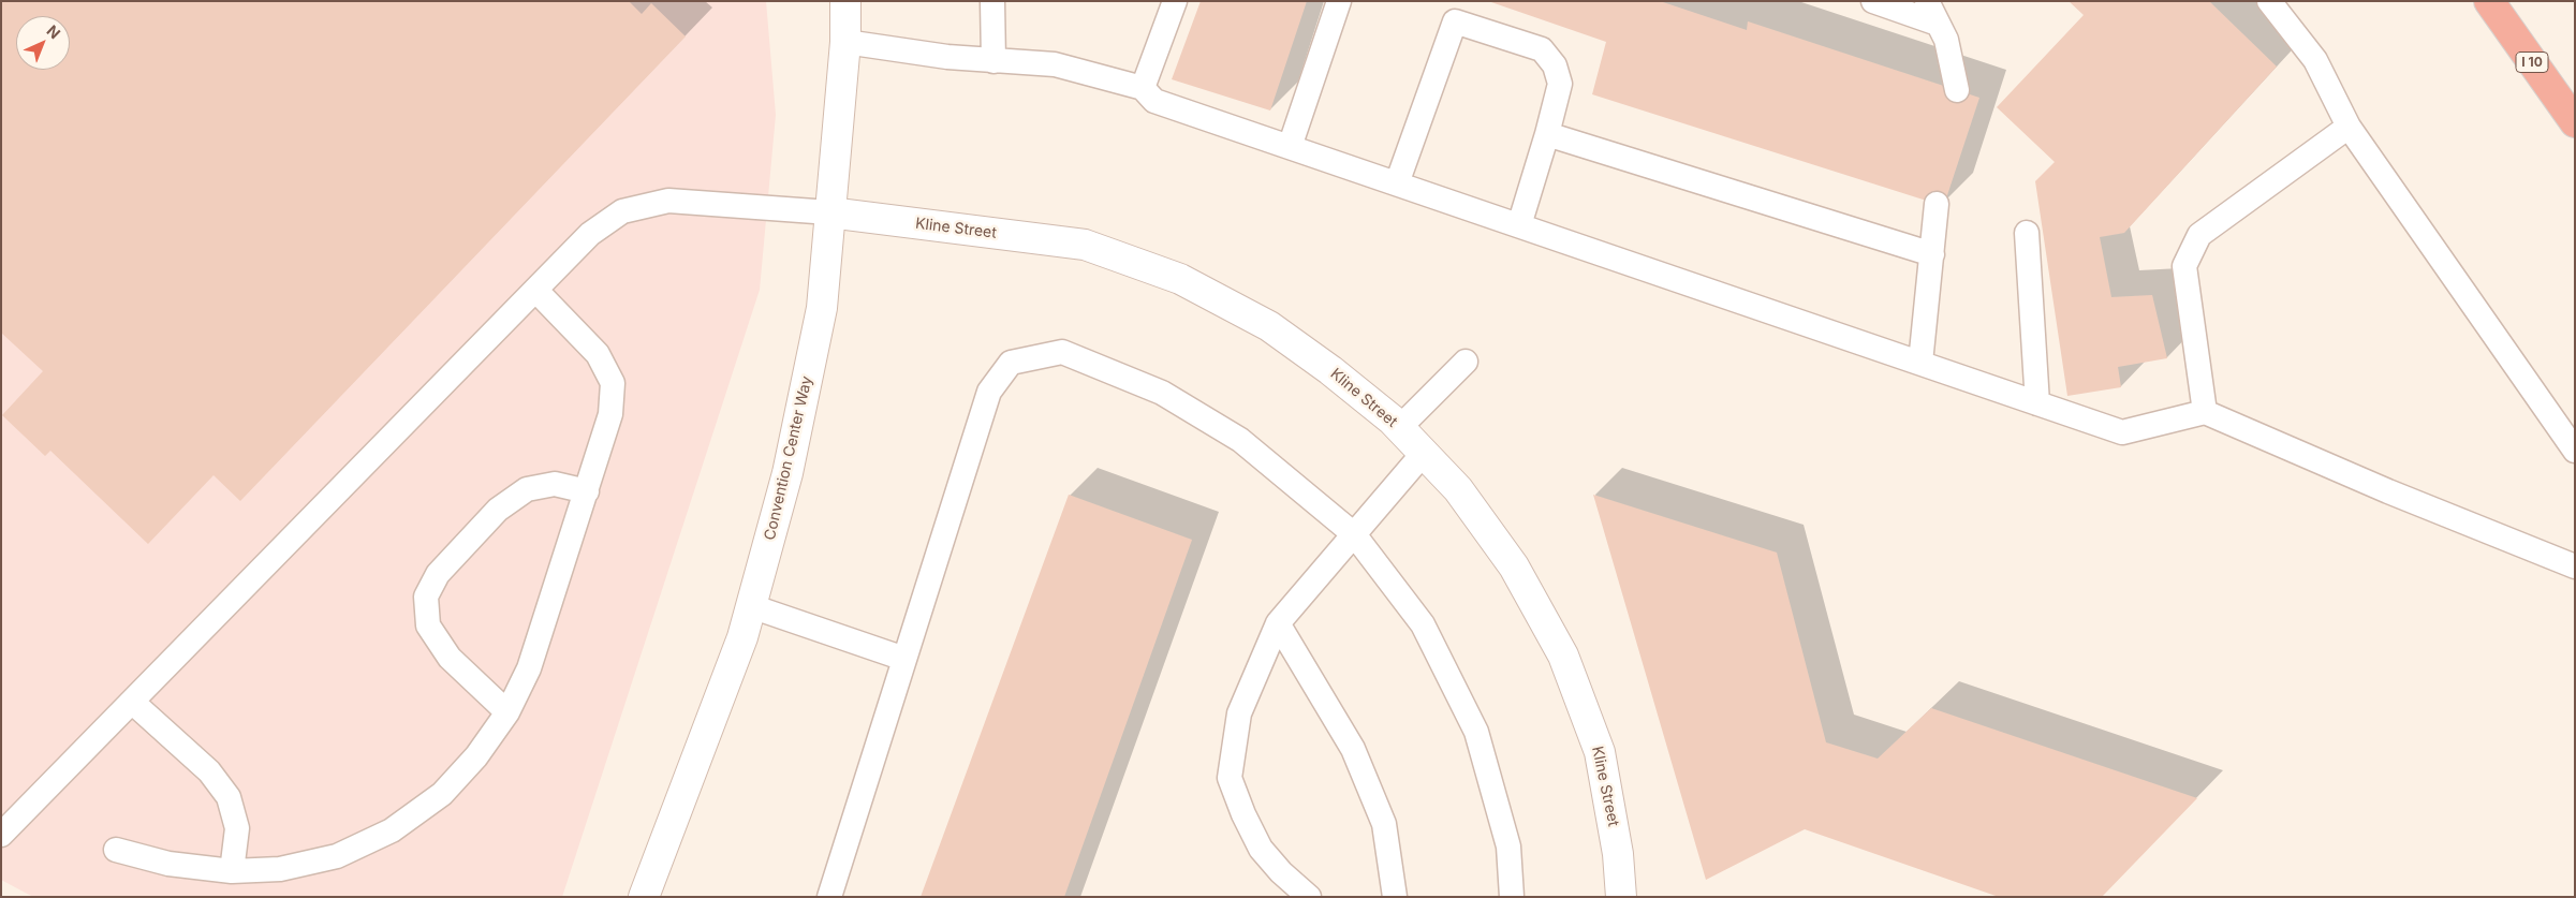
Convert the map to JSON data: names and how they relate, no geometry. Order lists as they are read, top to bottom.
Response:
{
  "streets": {
    "highway": ["I 10"],
    "street": ["Kline Street", "Convention Center Way"]
  },
  "crossings": [
    ["Kline Street", "Convention Center Way"]
  ],
  "north": "top right"
}
